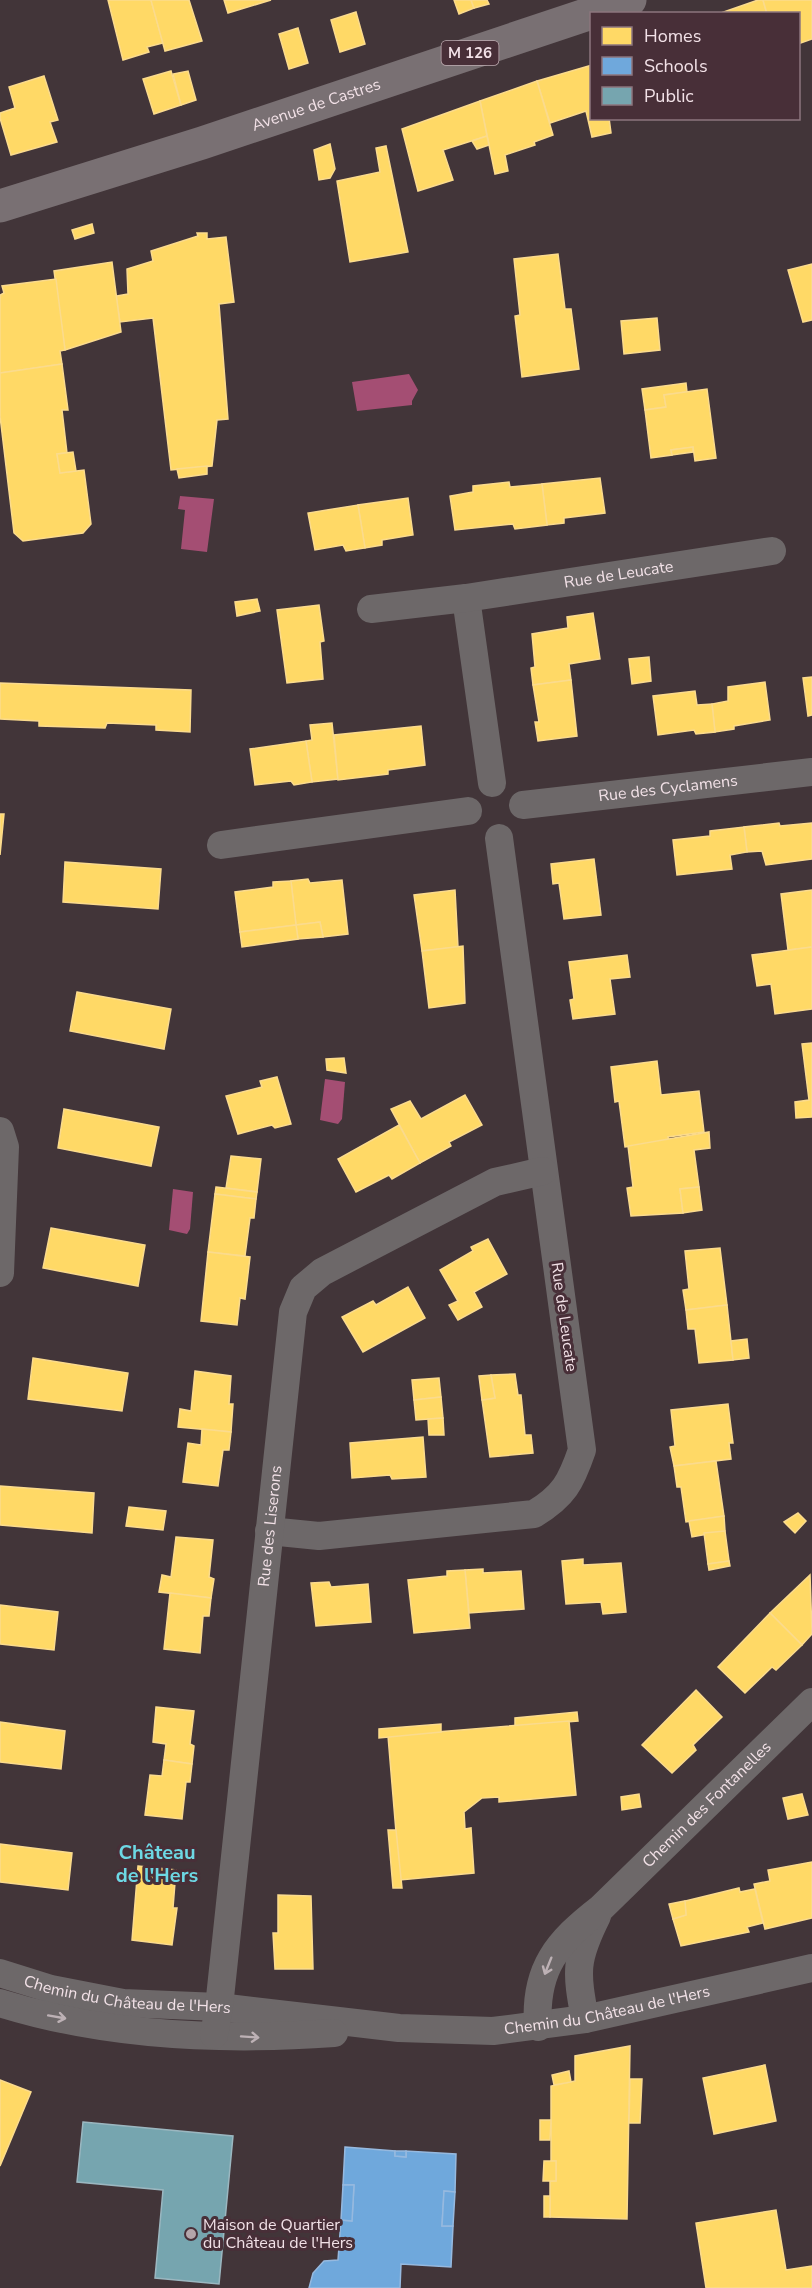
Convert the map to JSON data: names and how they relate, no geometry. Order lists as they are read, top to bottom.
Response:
{
  "streets": {
    "main road": ["M 126", "Avenue de Castres"],
    "street": [
      "Rue de Leucate",
      "Rue des Cyclamens",
      "Rue des Liserons",
      "Chemin des Fontanelles",
      "Chemin du Château de l'Hers"
    ]
  },
  "crossings": [
    ["Rue de Leucate", "Rue des Cyclamens"],
    ["Rue de Leucate", "Rue des Liserons"],
    ["Rue des Liserons", "Chemin du Château de l'Hers"],
    ["Chemin des Fontanelles", "Chemin du Château de l'Hers"]
  ],
  "districts": ["Château de l'Hers"],
  "places": ["Maison de Quartier du Château de l'Hers"],
  "legend": ["Homes", "Schools", "Public"]
}
